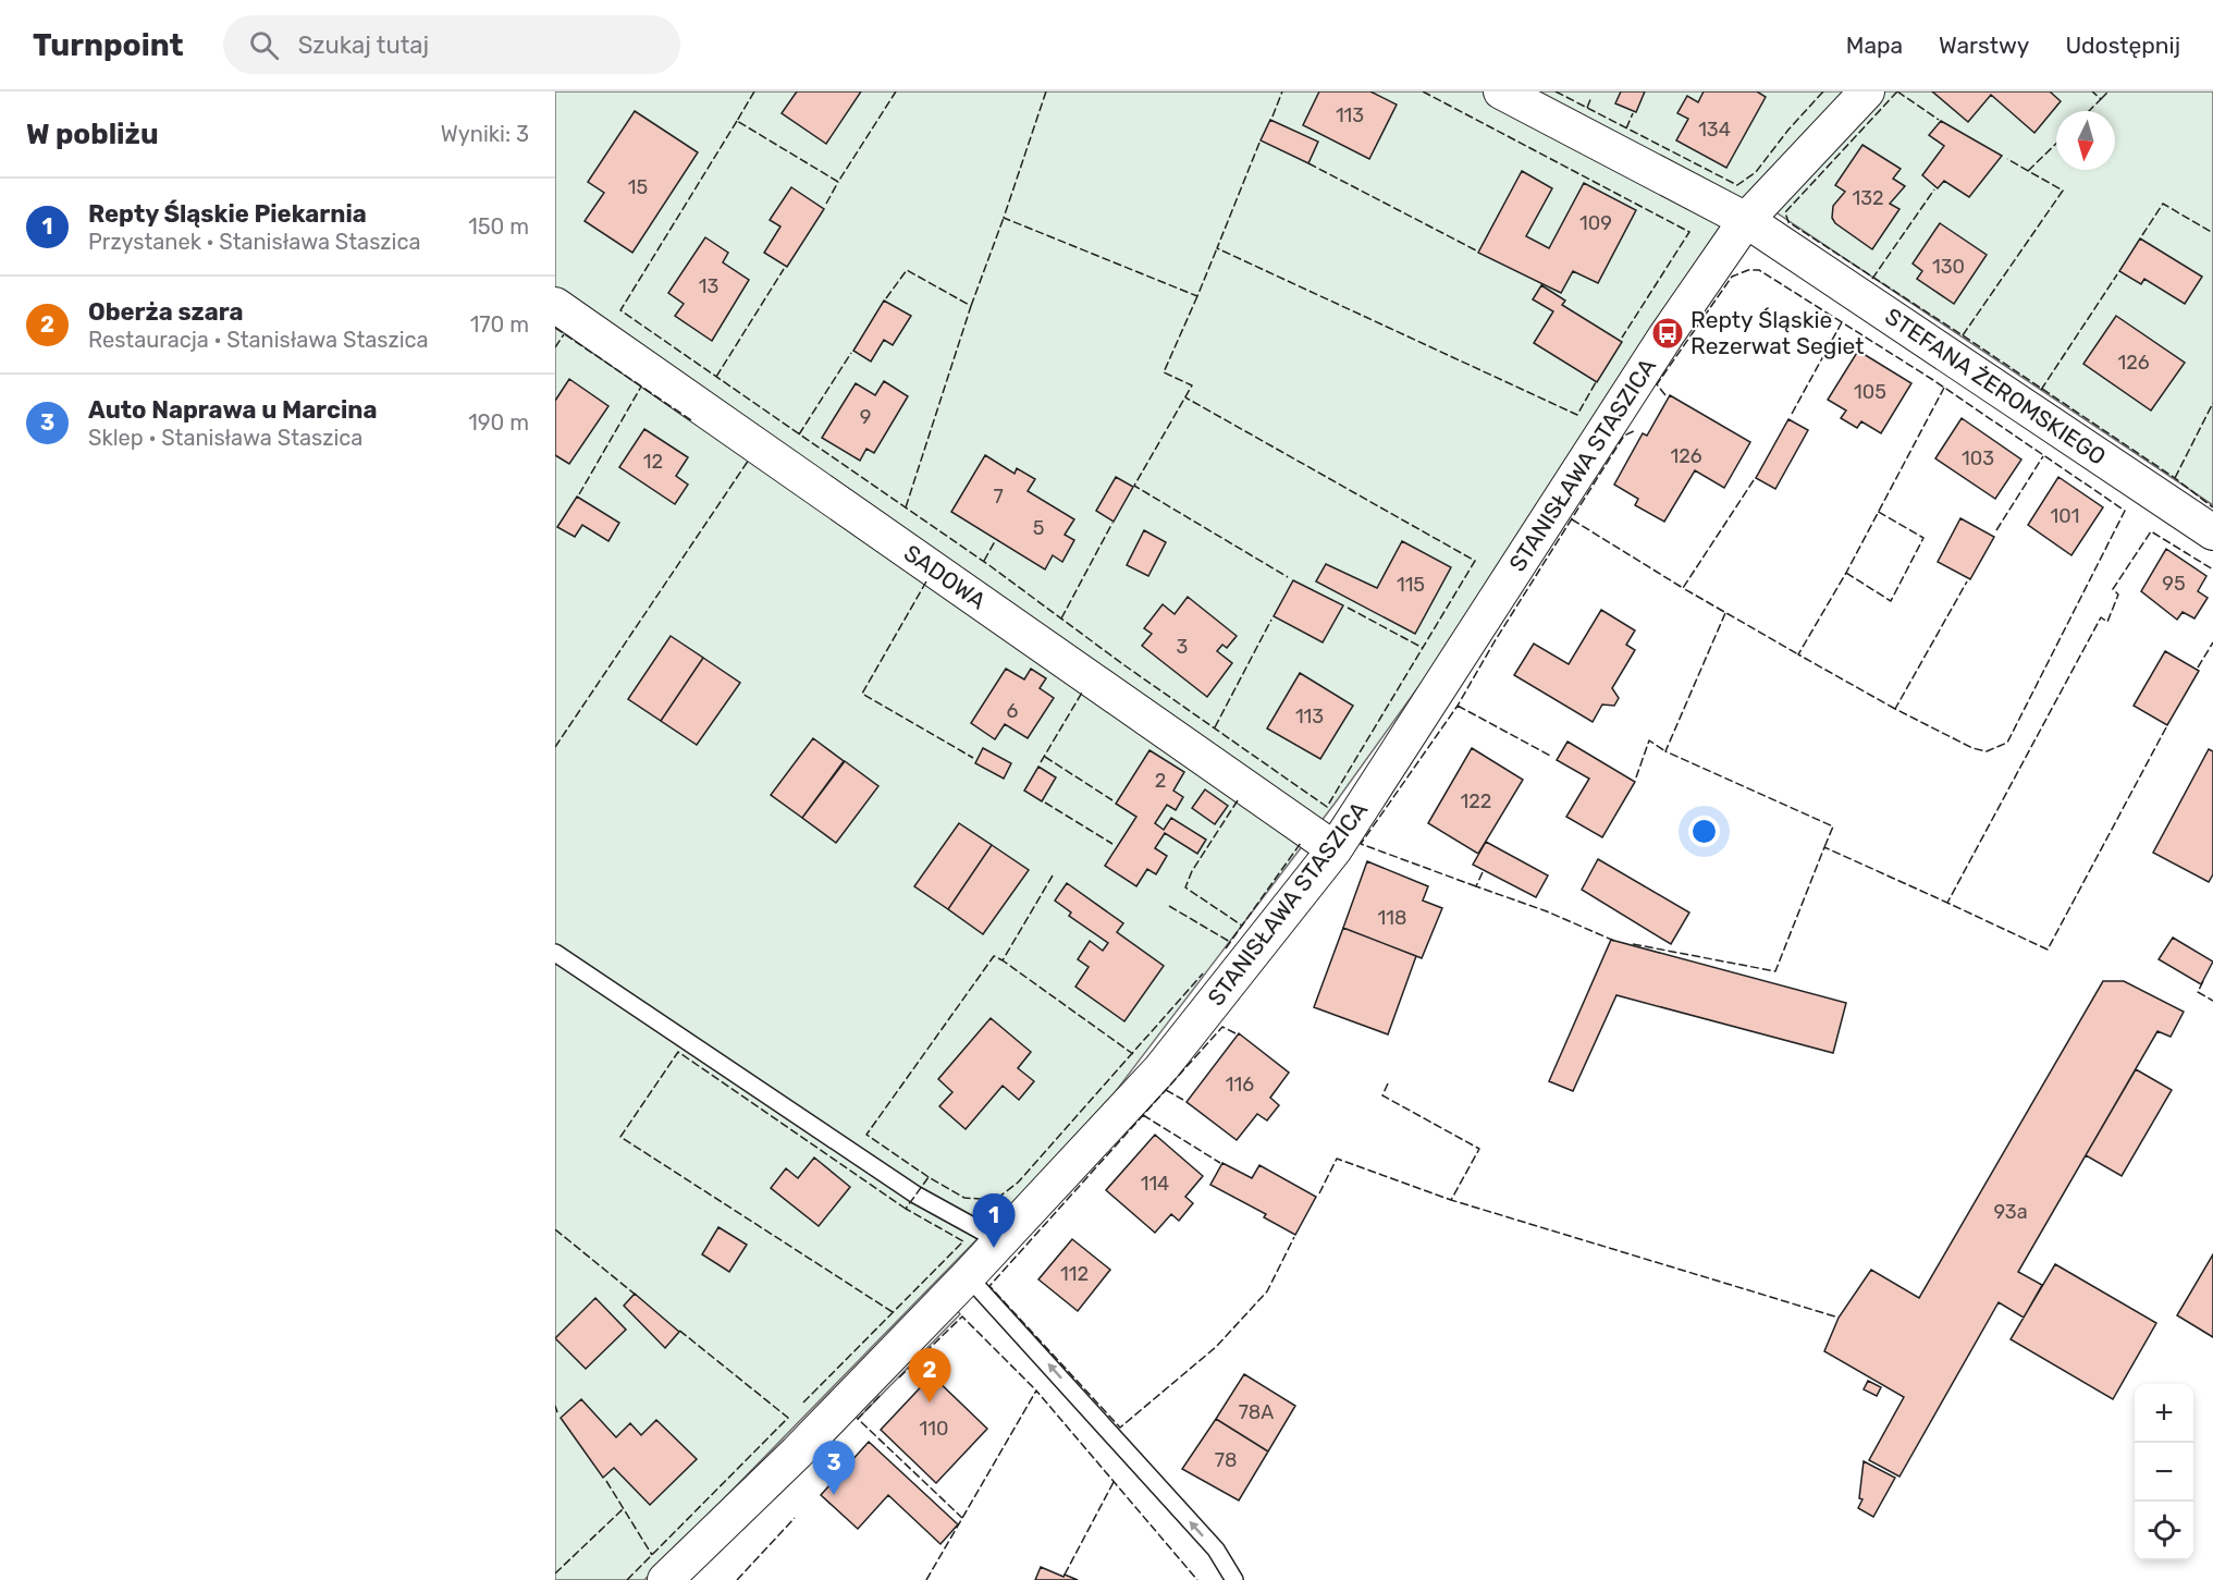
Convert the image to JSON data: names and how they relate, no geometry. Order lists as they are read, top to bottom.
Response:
{
  "streets": {
    "street": ["STEFANA ŻEROMSKIEGO", "STANISŁAWA STASZICA", "SADOWA"]
  },
  "crossings": [
    ["STEFANA ŻEROMSKIEGO", "STANISŁAWA STASZICA"],
    ["STANISŁAWA STASZICA", "SADOWA"]
  ],
  "places": {
    "bus stop": ["Repty Śląskie Rezerwat Segiet"]
  },
  "house_numbers": [
    "113",
    "134",
    "15",
    "132",
    "109",
    "130",
    "13",
    "126",
    "105",
    "9",
    "126",
    "103",
    "12",
    "7",
    "101",
    "5",
    "95",
    "115",
    "3",
    "6",
    "113",
    "2",
    "122",
    "118",
    "116",
    "114",
    "93a",
    "112",
    "78A",
    "110",
    "78"
  ],
  "north": "bottom",
  "page": {
    "header": "Turnpoint",
    "search": "Szukaj tutaj",
    "nav": ["Mapa", "Warstwy", "Udostępnij"],
    "heading": ["W pobliżu", "Wyniki: 3"],
    "list": [
      {
        "mark": "1",
        "name": "Repty Śląskie Piekarnia",
        "note": "Przystanek · Stanisława Staszica",
        "value": "150 m"
      },
      {
        "mark": "2",
        "name": "Oberża szara",
        "note": "Restauracja · Stanisława Staszica",
        "value": "170 m"
      },
      {
        "mark": "3",
        "name": "Auto Naprawa u Marcina",
        "note": "Sklep · Stanisława Staszica",
        "value": "190 m"
      }
    ],
    "pins": ["1", "2", "3"],
    "map_buttons": ["+", "−"]
  }
}
